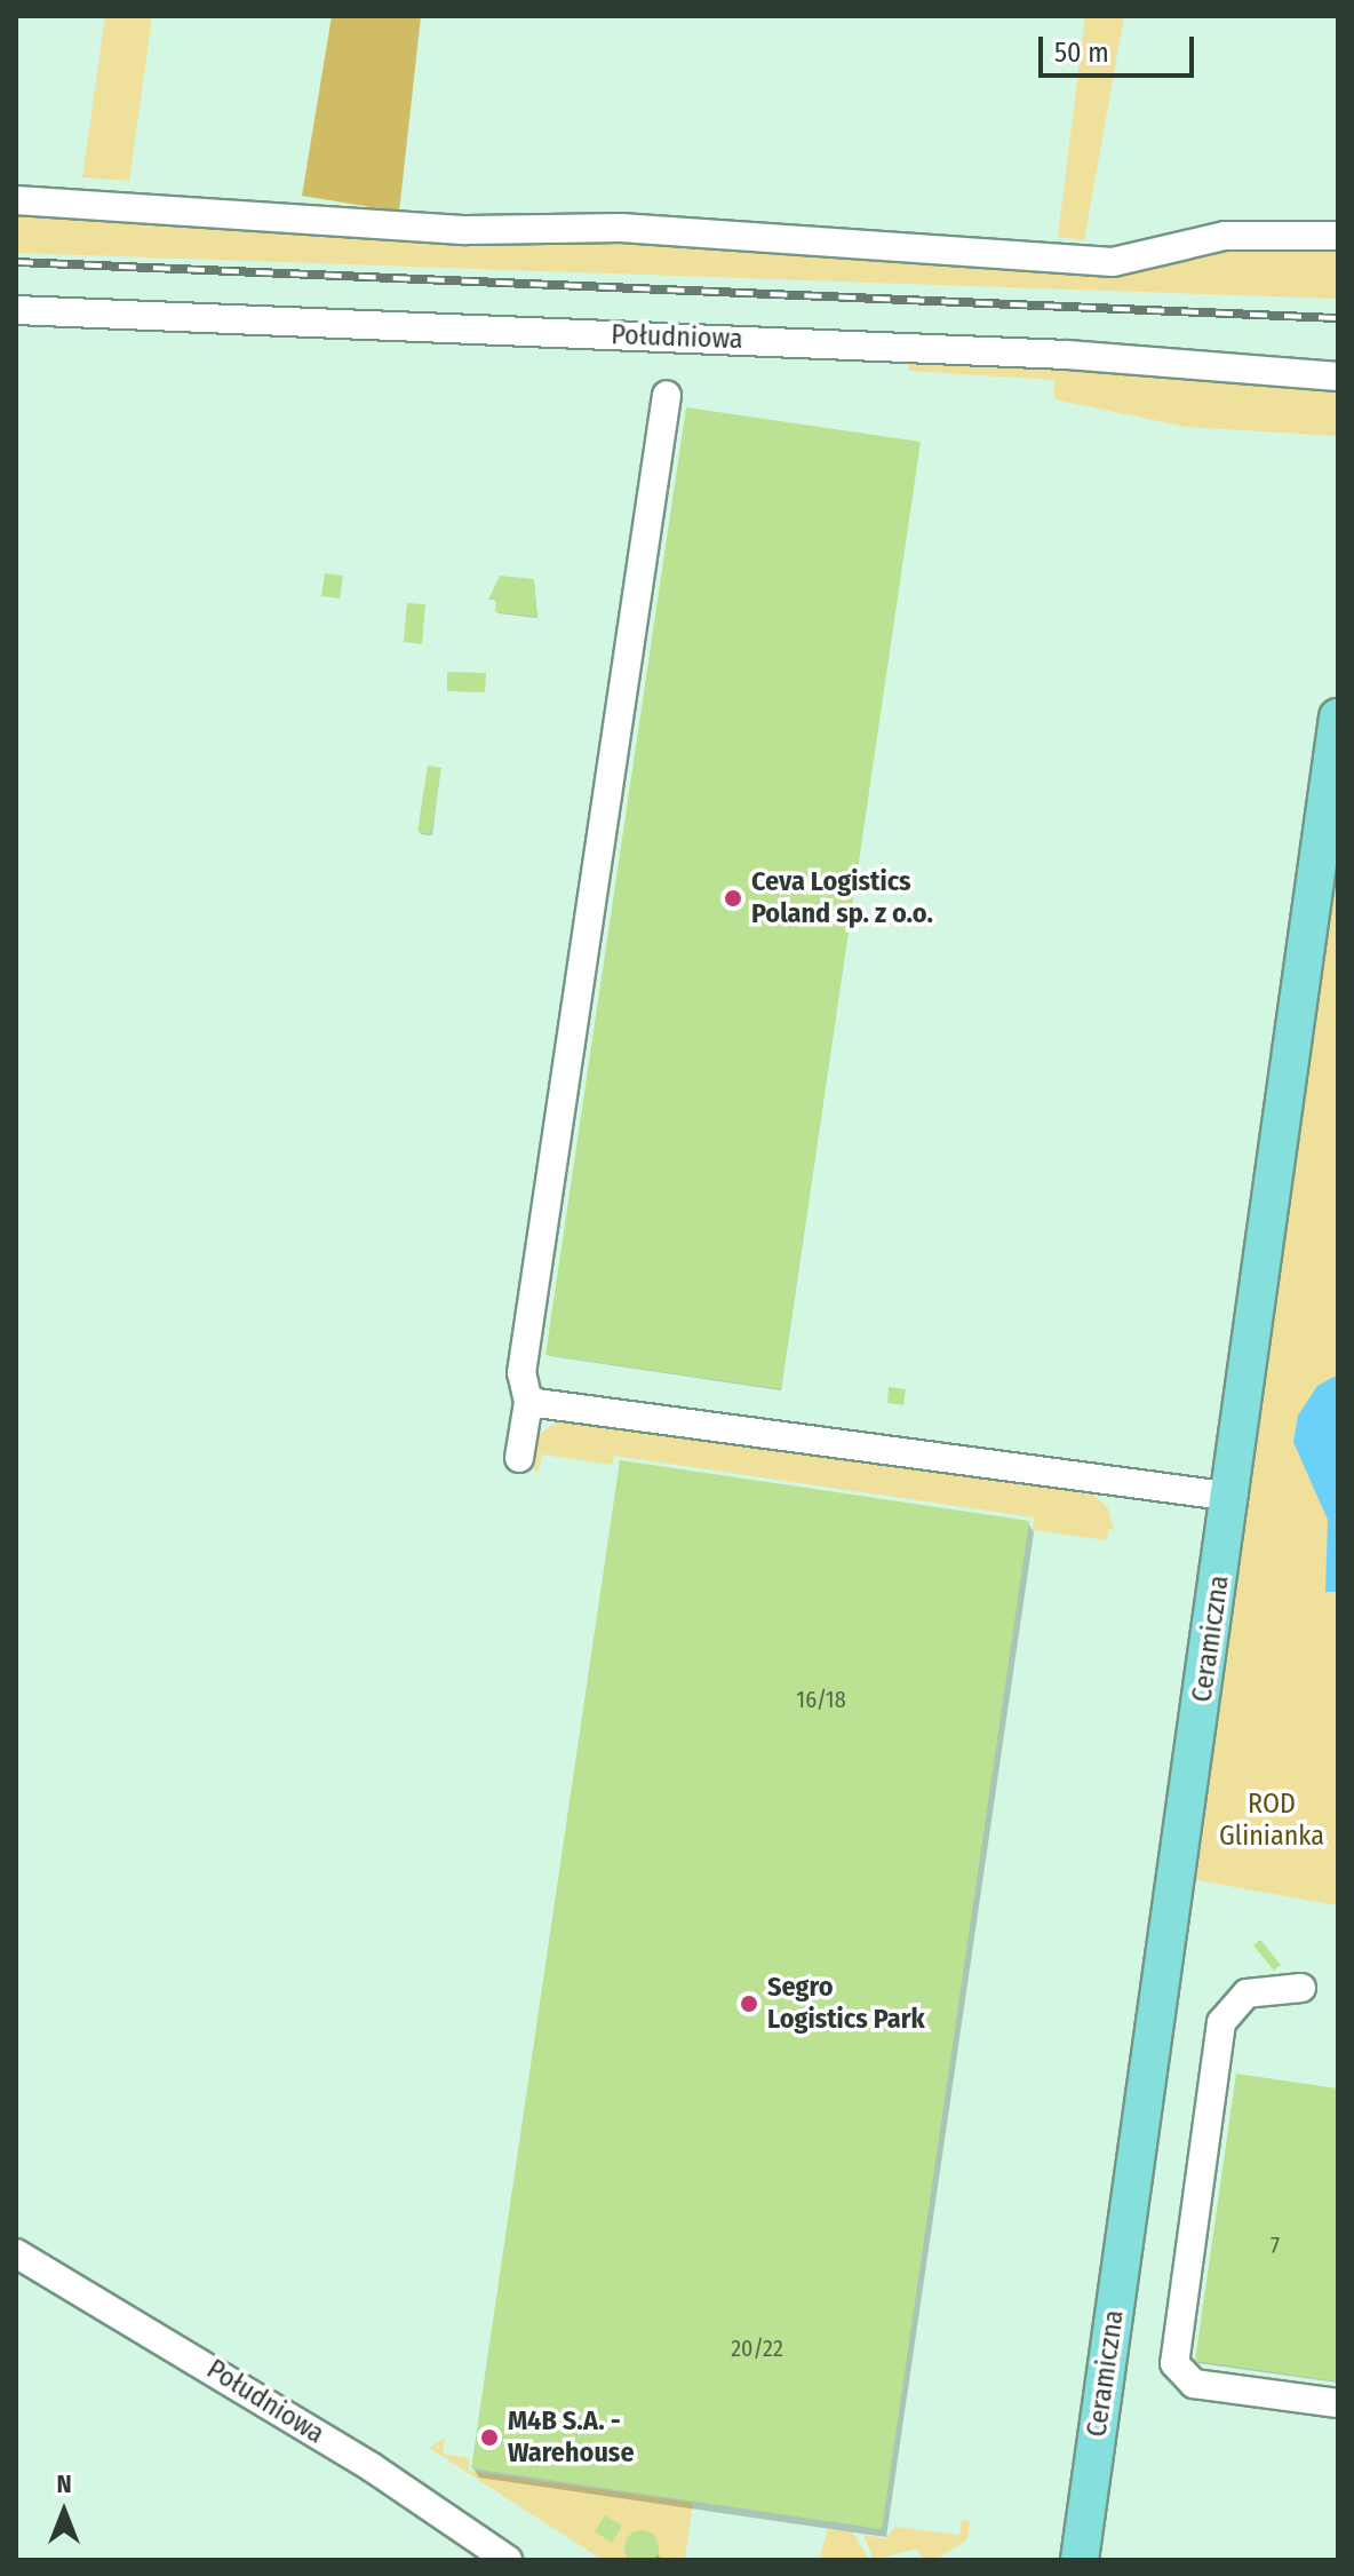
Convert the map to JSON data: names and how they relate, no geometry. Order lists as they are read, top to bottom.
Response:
{
  "streets": {
    "main road": ["Ceramiczna"],
    "street": ["Południowa"]
  },
  "parks": ["ROD Glinianka"],
  "places": ["Ceva Logistics Poland sp. z o.o.", "Segro Logistics Park", "M4B S.A. - Warehouse"],
  "house_numbers": ["16/18", "7", "20/22"],
  "scale_bar": "50 m",
  "north": "top"
}
